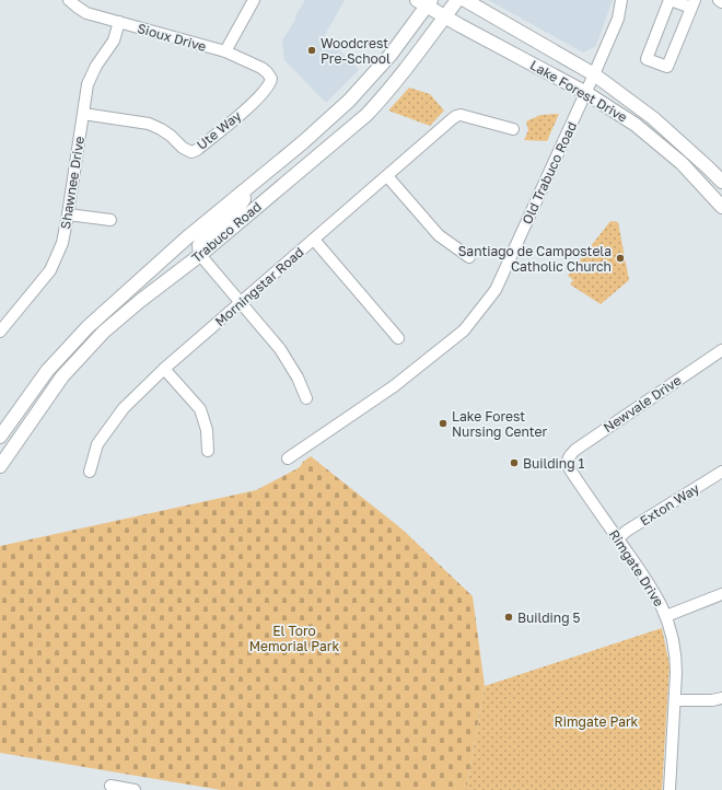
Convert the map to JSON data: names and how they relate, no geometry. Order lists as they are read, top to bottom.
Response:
{
  "streets": {
    "main road": ["Lake Forest Drive", "Trabuco Road"],
    "street": [
      "Sioux Drive",
      "Ute Way",
      "Old Trabuco Road",
      "Shawnee Drive",
      "Morningstar Road",
      "Newvale Drive",
      "Exton Way",
      "Rimgate Drive"
    ]
  },
  "crossings": [
    ["Sioux Drive", "Ute Way"],
    ["Sioux Drive", "Shawnee Drive"],
    ["Lake Forest Drive", "Old Trabuco Road"],
    ["Lake Forest Drive", "Trabuco Road"],
    ["Ute Way", "Shawnee Drive"],
    ["Newvale Drive", "Rimgate Drive"],
    ["Exton Way", "Rimgate Drive"]
  ],
  "parks": ["El Toro Memorial Park", "Rimgate Park"],
  "places": [
    "Woodcrest Pre-School",
    "Santiago de Campostela Catholic Church",
    "Lake Forest Nursing Center",
    "Building 1",
    "Building 5"
  ]
}
